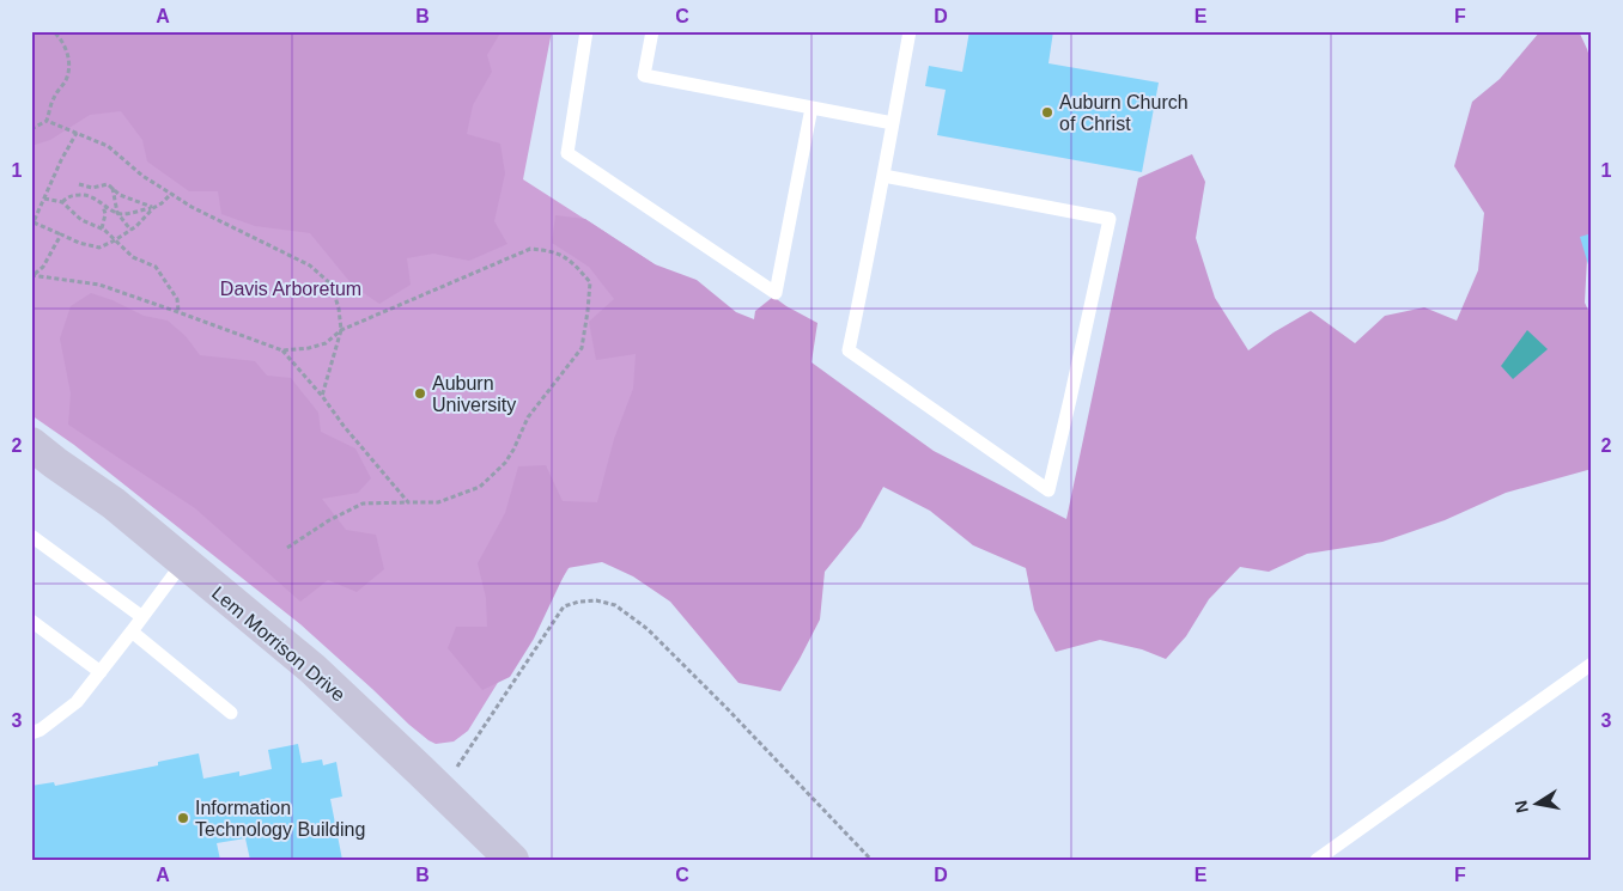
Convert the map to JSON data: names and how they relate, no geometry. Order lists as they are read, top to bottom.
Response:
{
  "streets": {
    "street": ["Lem Morrison Drive"]
  },
  "parks": ["Davis Arboretum"],
  "places": ["Auburn Church of Christ", "Auburn University", "Information Technology Building"],
  "north": "left",
  "grid": {
    "columns": [
      "A",
      "B",
      "C",
      "D",
      "E",
      "F"
    ],
    "rows": ["1", "2", "3"]
  }
}
